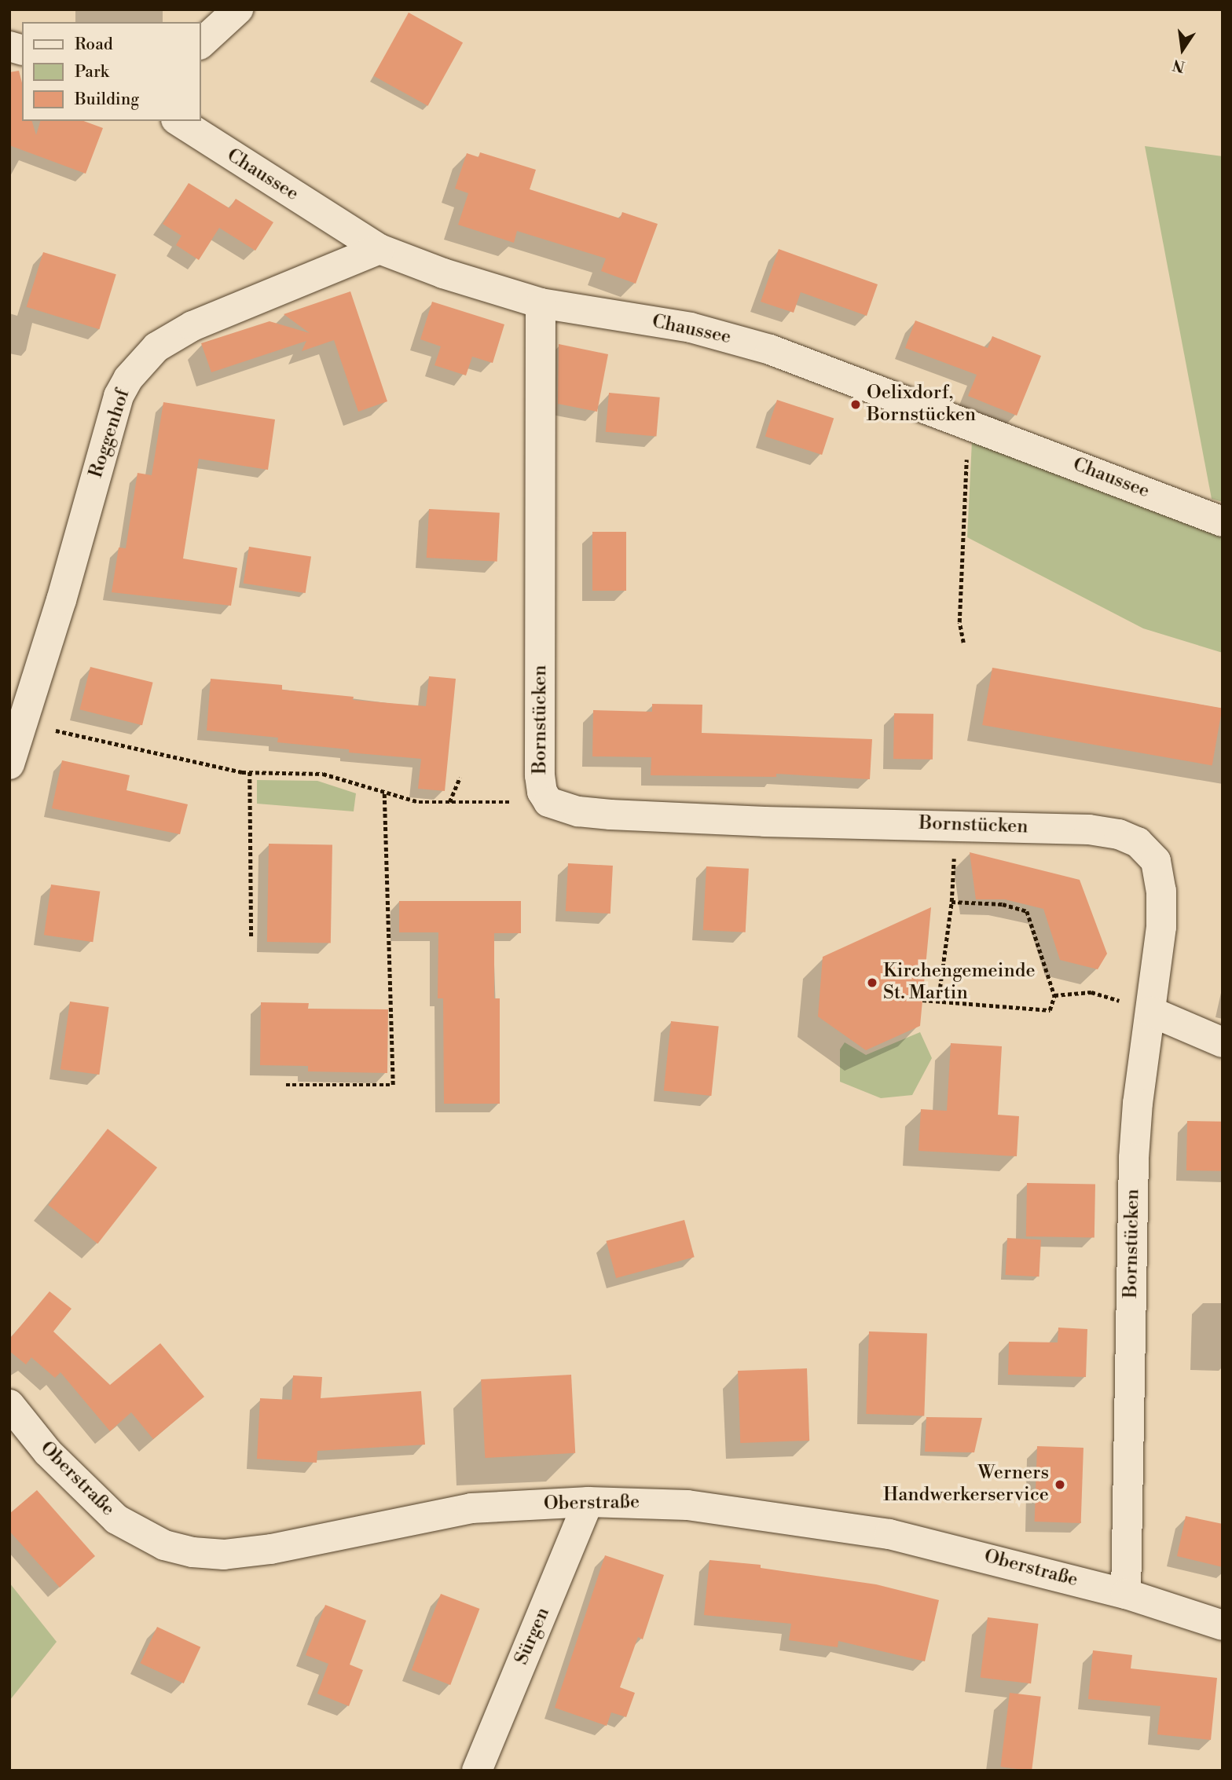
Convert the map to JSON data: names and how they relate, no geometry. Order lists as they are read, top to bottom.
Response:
{
  "streets": {
    "street": [
      "Chaussee",
      "Roggenhof",
      "Bornstücken",
      "Oberstraße",
      "Sürgen"
    ]
  },
  "crossings": [
    ["Chaussee", "Roggenhof"],
    ["Chaussee", "Bornstücken"],
    ["Bornstücken", "Oberstraße"],
    ["Oberstraße", "Sürgen"]
  ],
  "places": ["Oelixdorf, Bornstücken", "Kirchengemeinde St. Martin", "Werners Handwerkerservice"],
  "legend": ["Road", "Park", "Building"],
  "north": "bottom"
}
